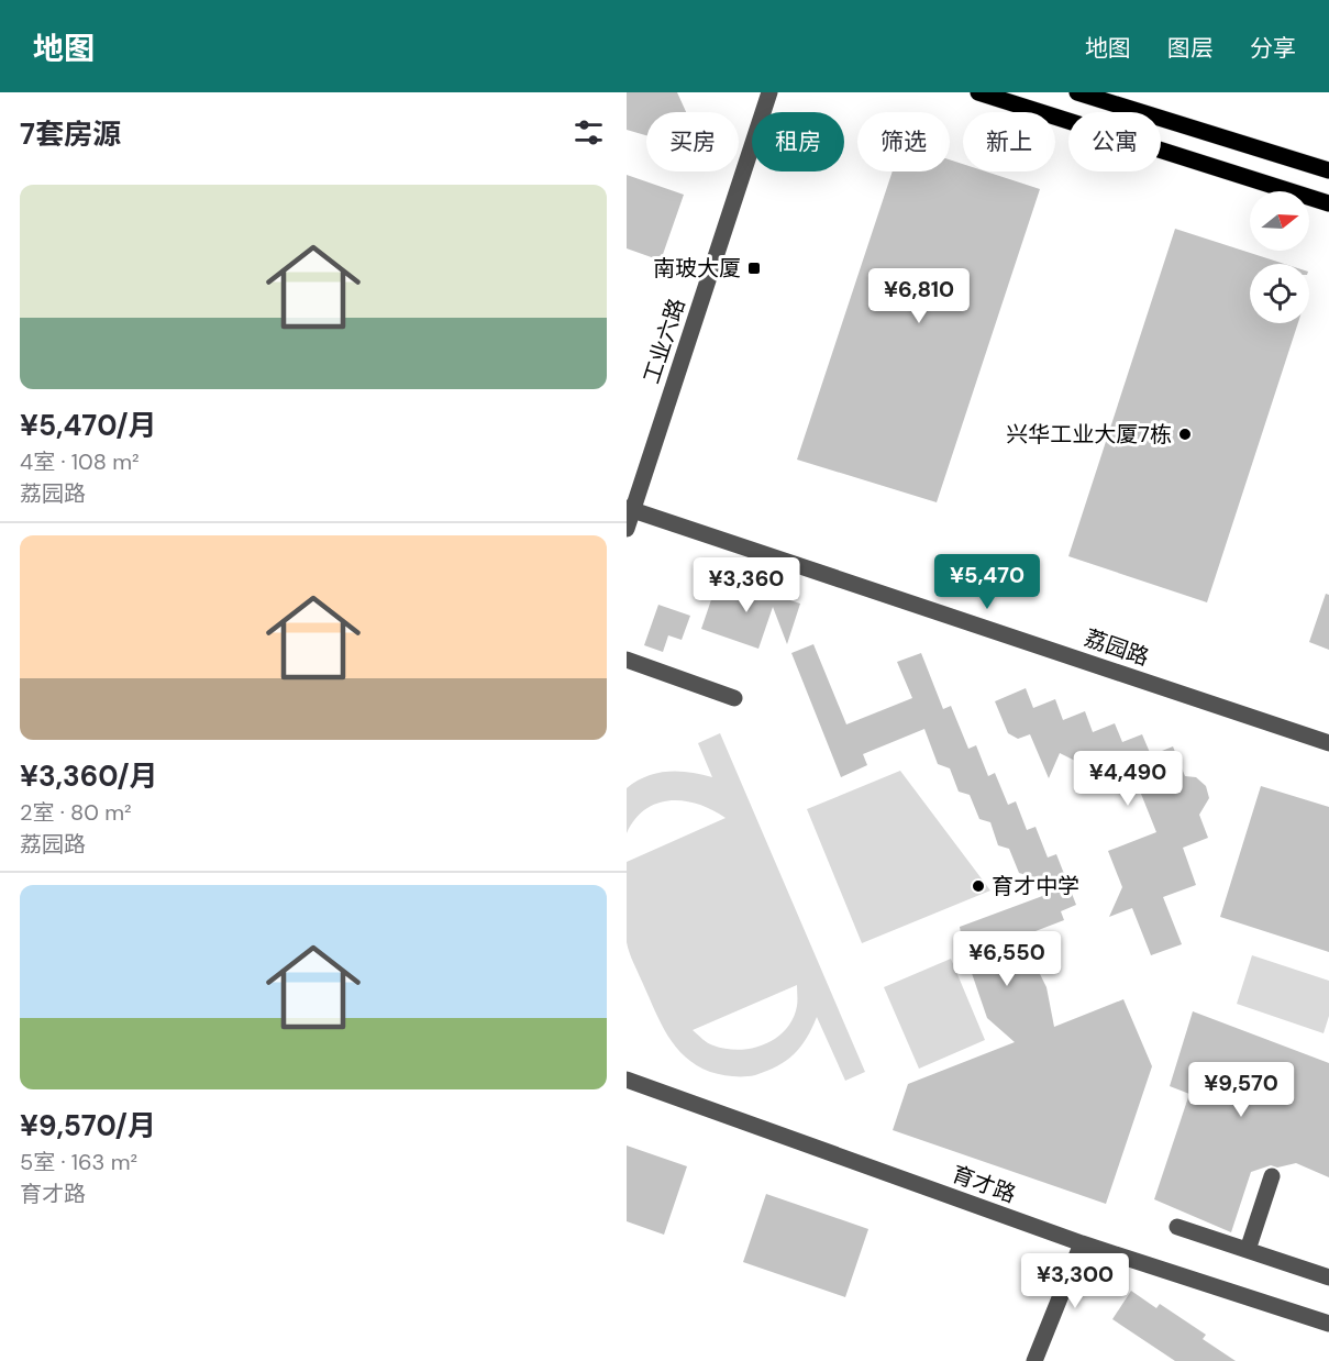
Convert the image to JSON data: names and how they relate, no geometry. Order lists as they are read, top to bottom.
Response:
{
  "streets": {
    "street": ["工业六路", "荔园路", "育才路"]
  },
  "crossings": [
    ["工业六路", "荔园路"]
  ],
  "places": {
    "transit": ["南玻大厦"],
    "other": ["兴华工业大厦7栋", "育才中学"]
  },
  "north": "right",
  "page": {
    "header": "地图",
    "nav": ["地图", "图层", "分享"],
    "heading": "7套房源",
    "chip": [
      "买房",
      "租房",
      "筛选",
      "新上",
      "公寓"
    ],
    "list": [
      {
        "name": "¥5,470/月",
        "note": "4室 · 108 m² · 荔园路"
      },
      {
        "name": "¥3,360/月",
        "note": "2室 · 80 m² · 荔园路"
      },
      {
        "name": "¥9,570/月",
        "note": "5室 · 163 m² · 育才路"
      }
    ],
    "price": [
      "¥6,810",
      "¥5,470",
      "¥3,360",
      "¥4,490",
      "¥6,550",
      "¥9,570",
      "¥3,300"
    ]
  }
}
